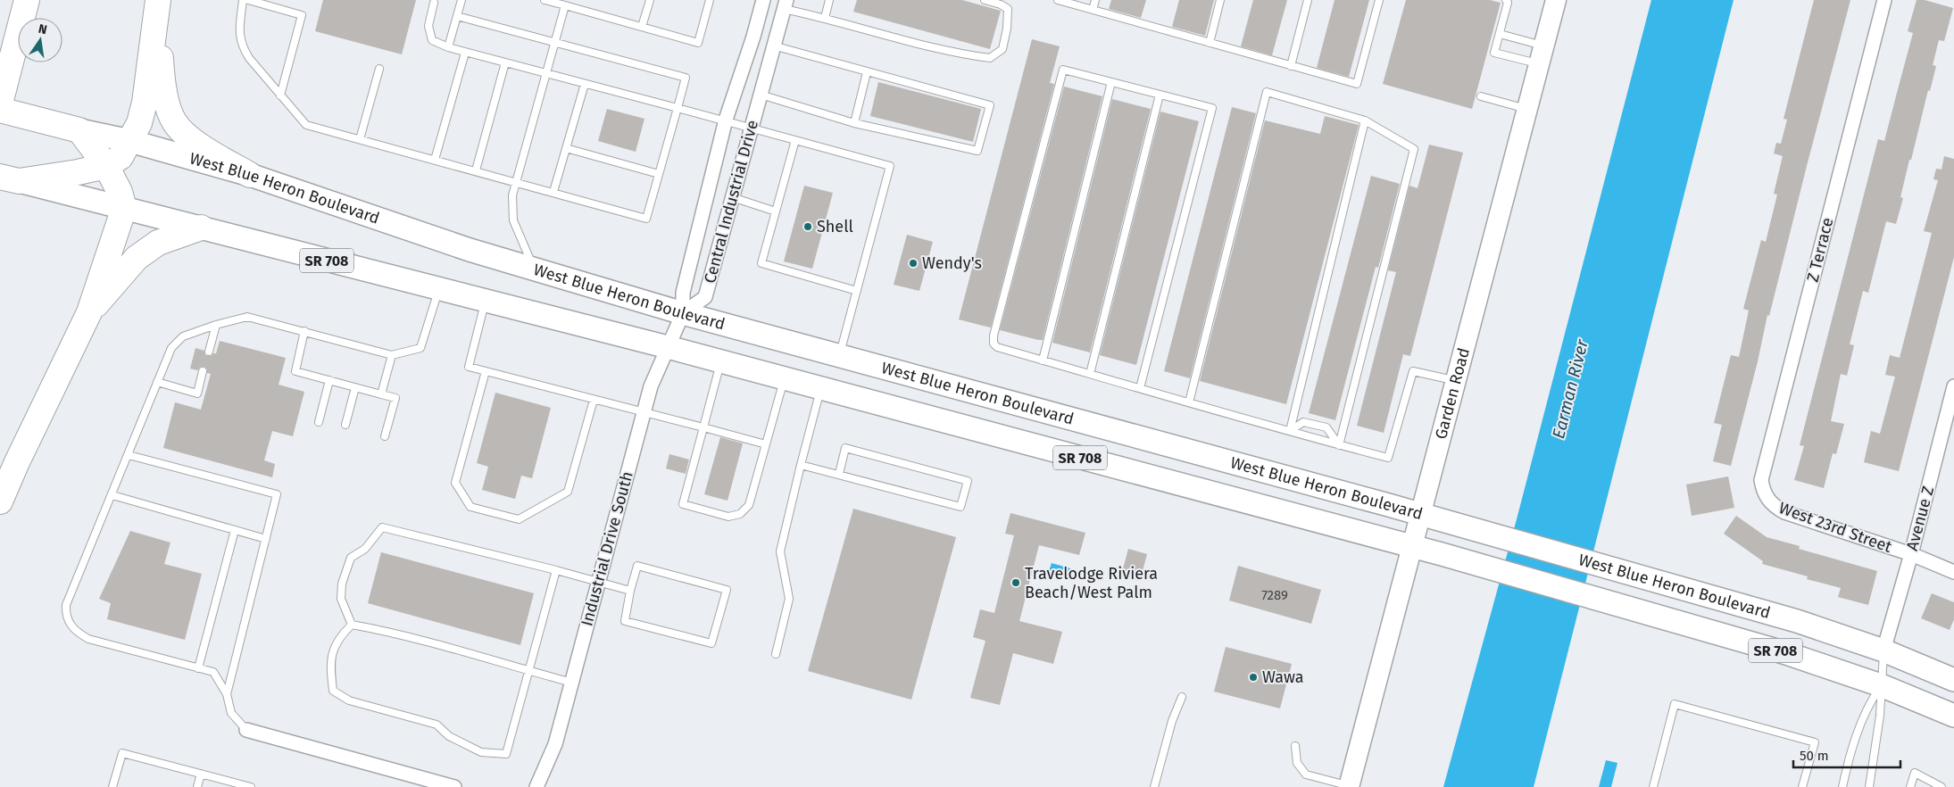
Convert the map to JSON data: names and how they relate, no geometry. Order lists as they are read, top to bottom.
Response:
{
  "streets": {
    "highway": ["West Blue Heron Boulevard", "SR 708"],
    "street": [
      "Central Industrial Drive",
      "Z Terrace",
      "Garden Road",
      "Avenue Z",
      "West 23rd Street",
      "Industrial Drive South"
    ]
  },
  "crossings": [
    ["West Blue Heron Boulevard", "Central Industrial Drive"],
    ["West Blue Heron Boulevard", "Garden Road"],
    ["West Blue Heron Boulevard", "Avenue Z"],
    ["West Blue Heron Boulevard", "Industrial Drive South"],
    ["Central Industrial Drive", "Industrial Drive South"],
    ["Z Terrace", "West 23rd Street"],
    ["Avenue Z", "West 23rd Street"]
  ],
  "water": ["Earman River"],
  "places": [
    "Shell",
    "Wendy's",
    "Travelodge Riviera Beach/West Palm",
    "Wawa"
  ],
  "house_numbers": ["7289"],
  "scale_bar": "50 m",
  "north": "top"
}
